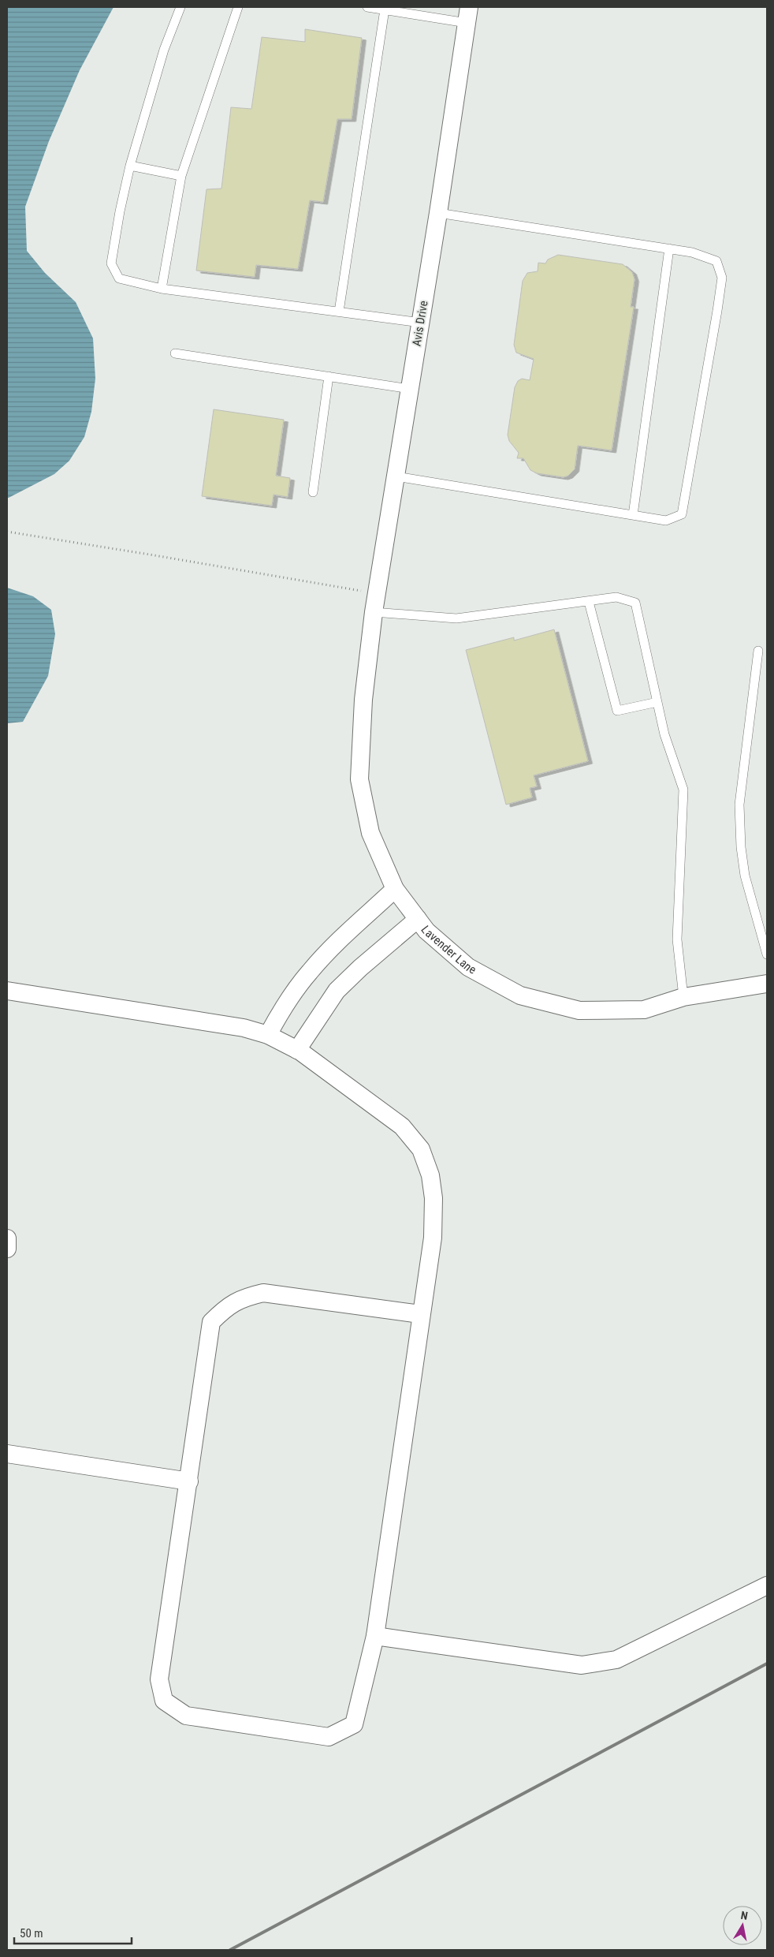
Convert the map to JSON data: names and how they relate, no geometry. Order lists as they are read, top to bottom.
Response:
{
  "streets": {
    "street": ["Avis Drive", "Lavender Lane"]
  },
  "crossings": [
    ["Avis Drive", "Lavender Lane"]
  ],
  "scale_bar": "50 m",
  "north": "top"
}
